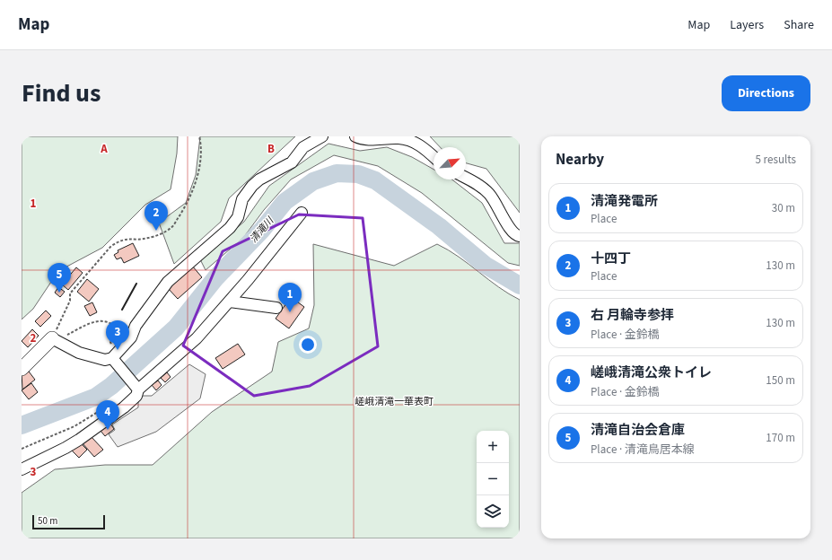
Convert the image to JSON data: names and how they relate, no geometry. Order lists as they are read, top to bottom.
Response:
{
  "districts": ["嵯峨清滝一華表町"],
  "water": ["清滝川"],
  "scale_bar": "50 m",
  "north": "top right",
  "page": {
    "header": "Map",
    "nav": ["Map", "Layers", "Share"],
    "title": "Find us",
    "buttons": "Directions",
    "heading": ["Nearby", "5 results"],
    "list": [
      {
        "mark": "1",
        "name": "清滝発電所",
        "note": "Place",
        "value": "30 m"
      },
      {
        "mark": "2",
        "name": "十四丁",
        "note": "Place",
        "value": "130 m"
      },
      {
        "mark": "3",
        "name": "右 月輪寺参拝",
        "note": "Place · 金鈴橋",
        "value": "130 m"
      },
      {
        "mark": "4",
        "name": "嵯峨清滝公衆トイレ",
        "note": "Place · 金鈴橋",
        "value": "150 m"
      },
      {
        "mark": "5",
        "name": "清滝自治会倉庫",
        "note": "Place · 清滝鳥居本線",
        "value": "170 m"
      }
    ],
    "pins": [
      "2",
      "5",
      "1",
      "3",
      "4"
    ],
    "map_buttons": ["+", "−"],
    "scale": "50 m"
  },
  "grid": {
    "columns": ["A", "B"],
    "rows": ["1", "2", "3"]
  }
}
